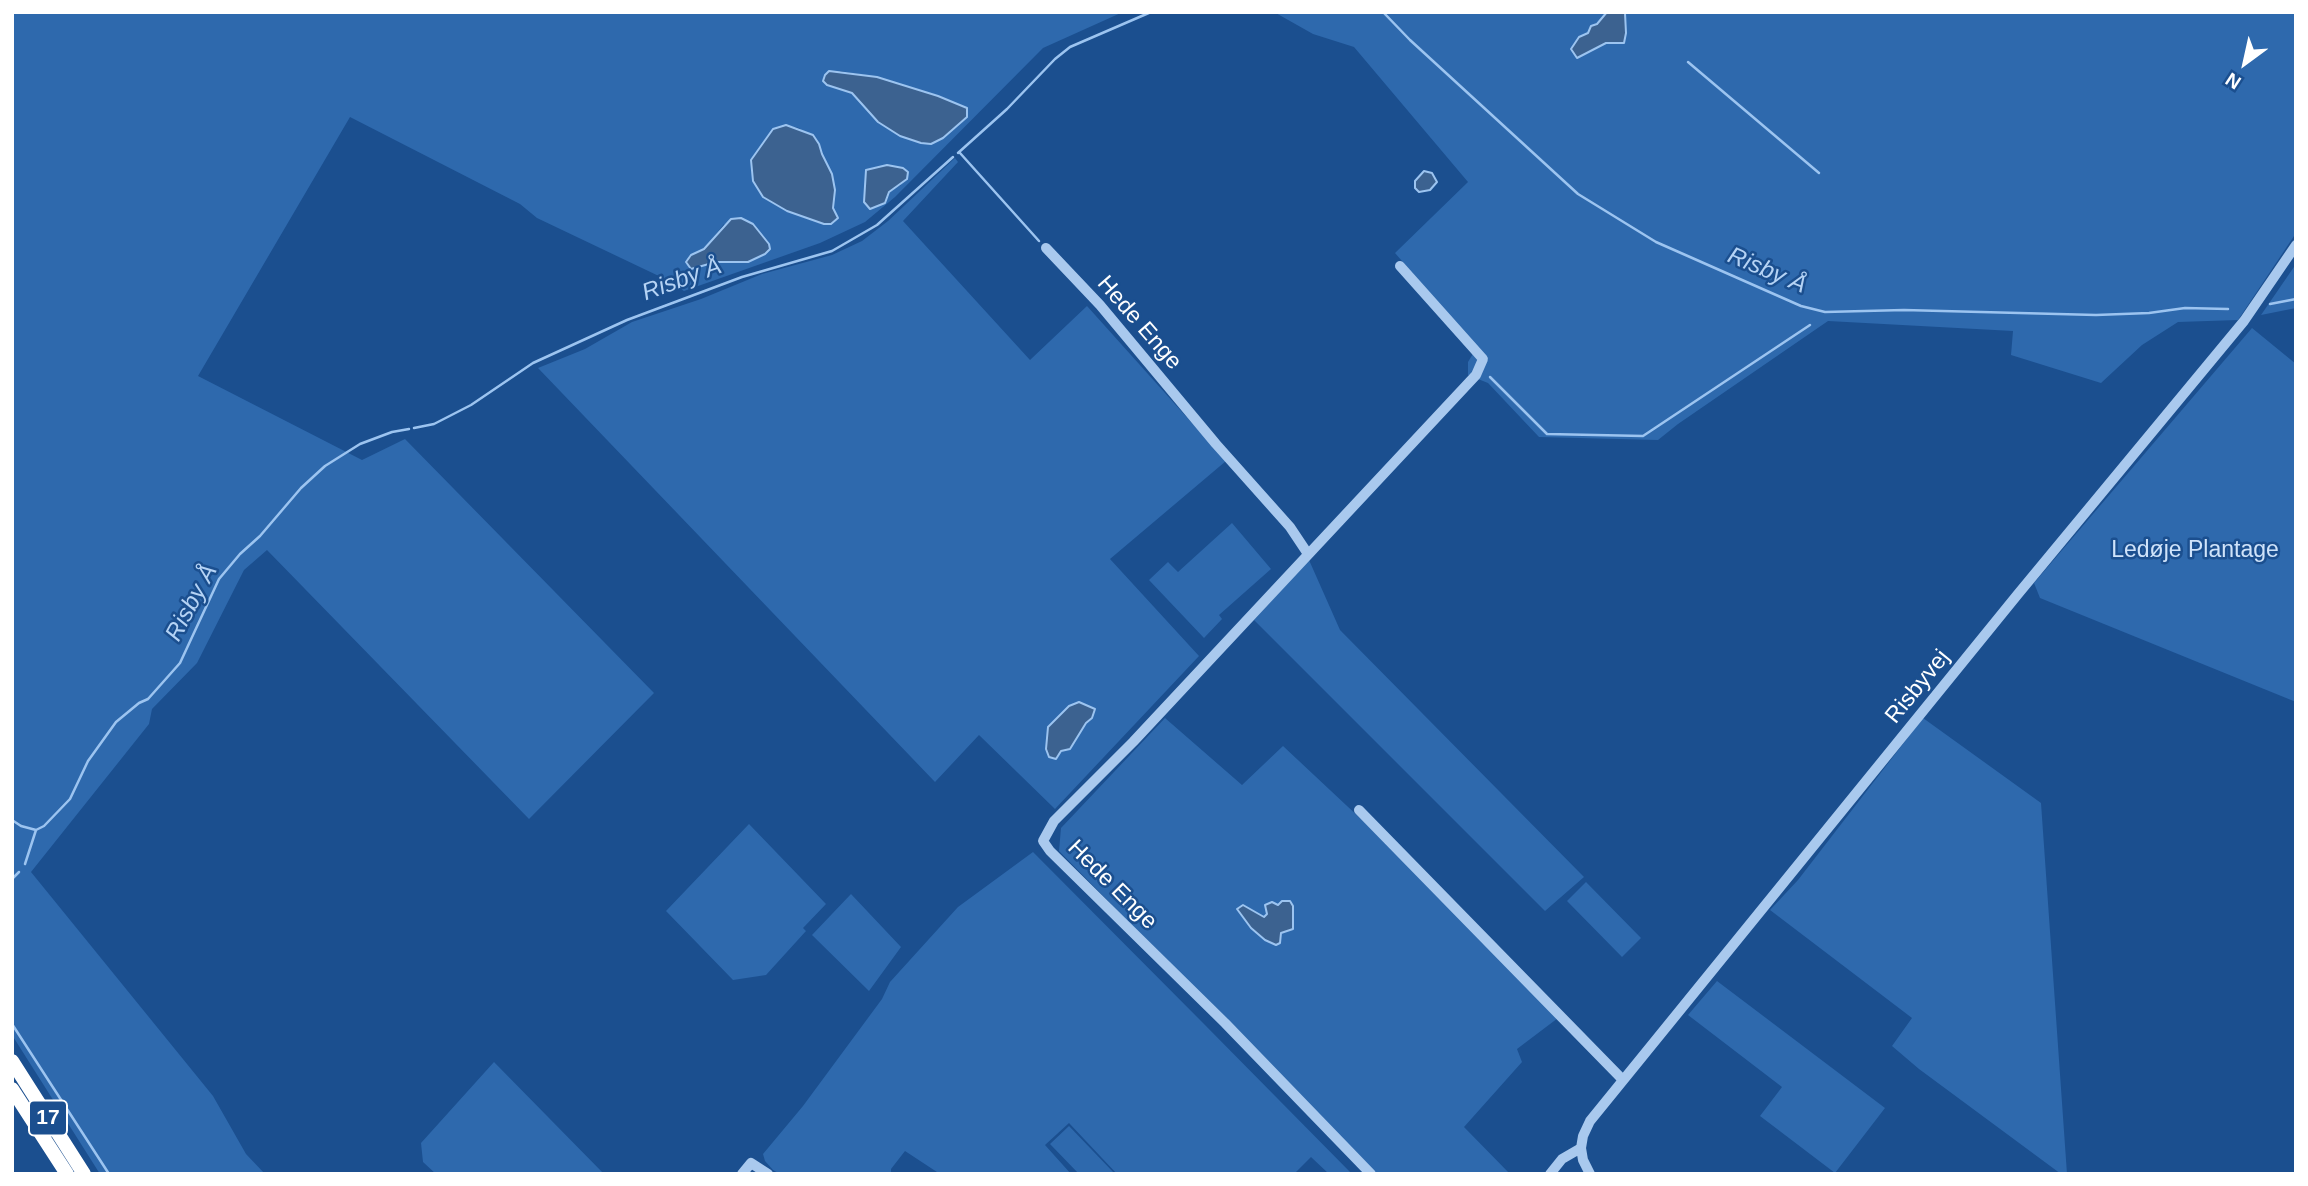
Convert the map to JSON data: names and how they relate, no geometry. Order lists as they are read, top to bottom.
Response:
{
  "streets": {
    "highway": ["17"],
    "street": ["Hede Enge", "Risbyvej"]
  },
  "water": ["Risby Å"],
  "parks": ["Ledøje Plantage"],
  "north": "bottom left"
}
